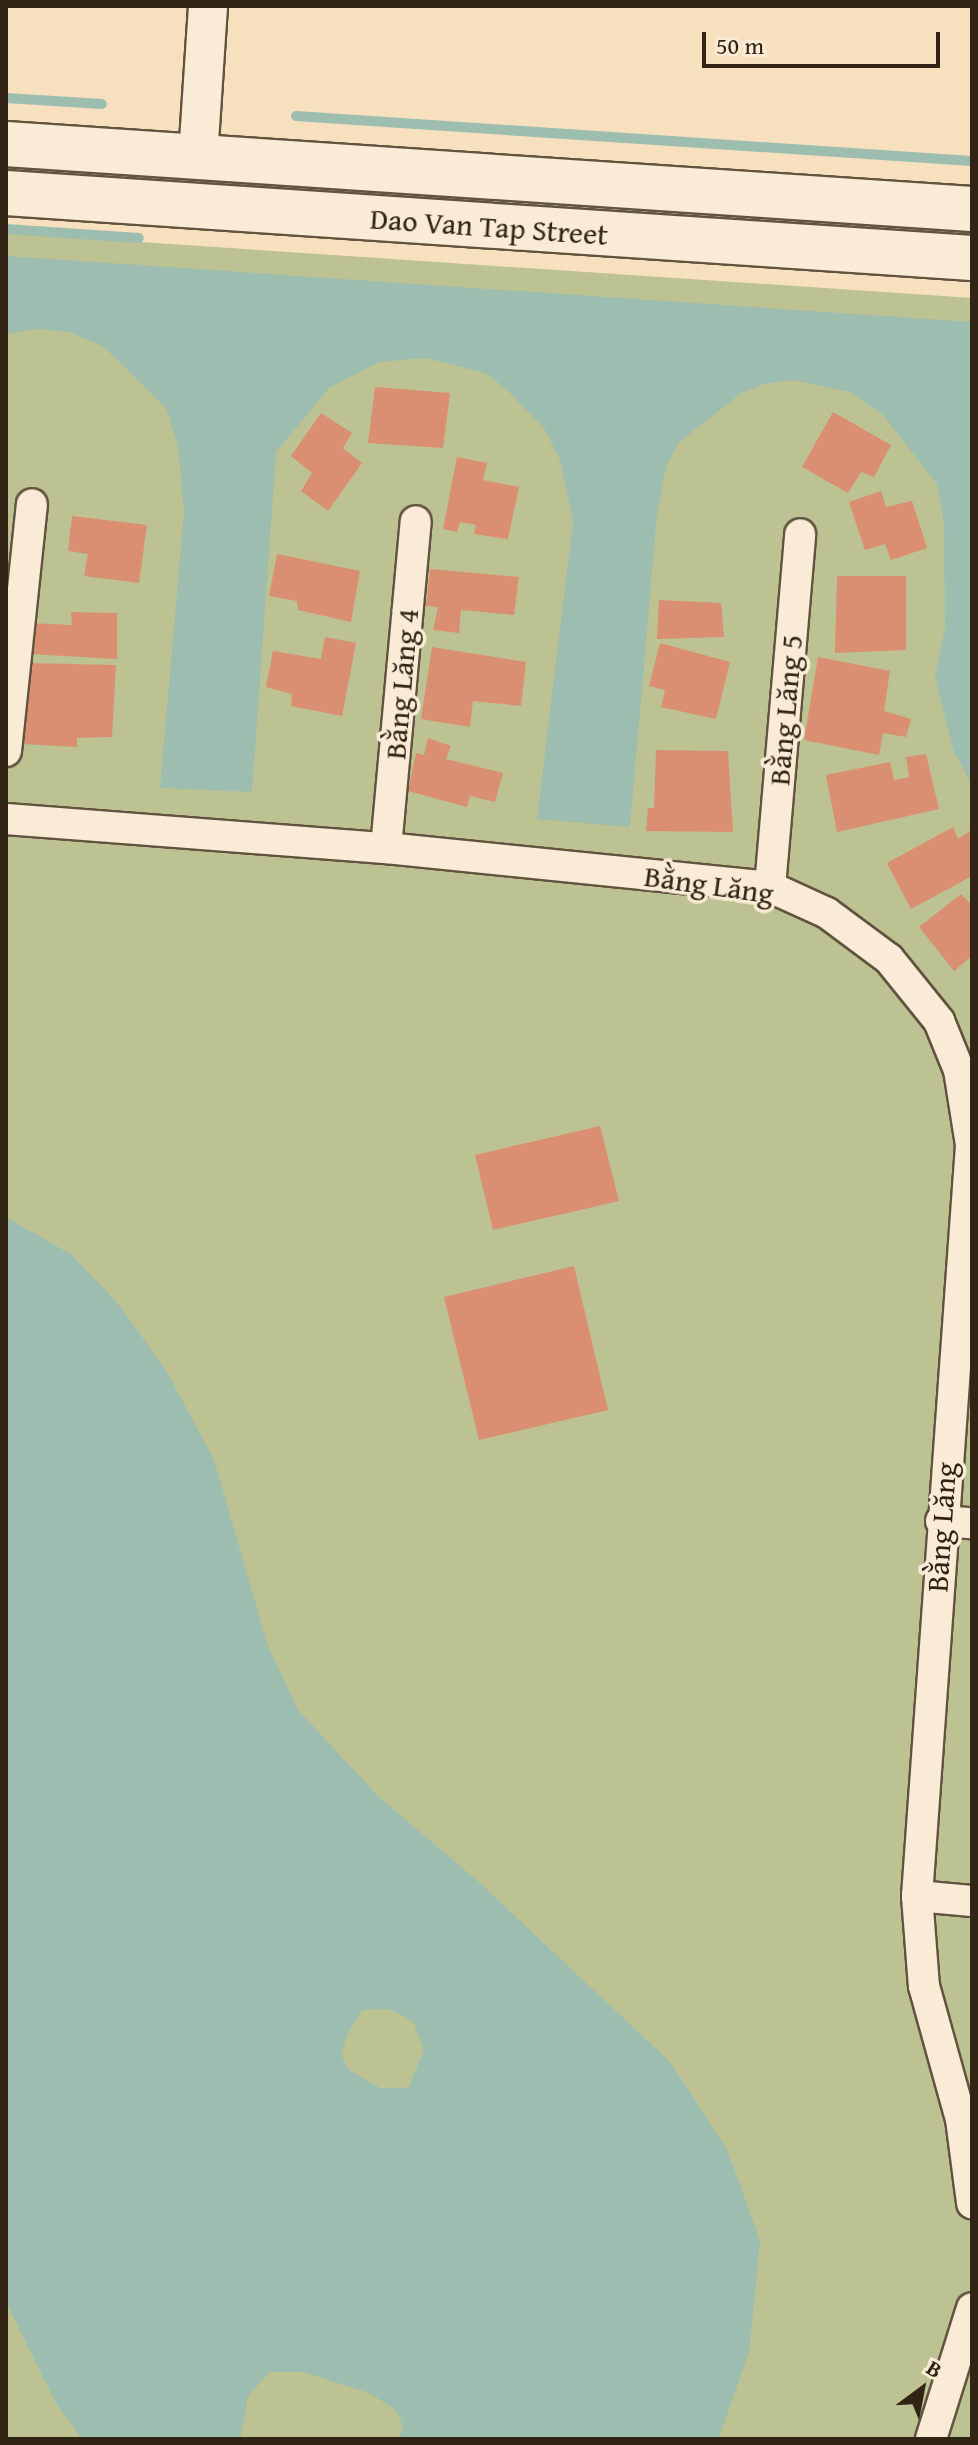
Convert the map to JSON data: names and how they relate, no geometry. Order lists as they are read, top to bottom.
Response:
{
  "streets": {
    "main road": ["Dao Van Tap Street"],
    "street": ["Bằng Lăng 4", "Bằng Lăng 5", "Bằng Lăng"]
  },
  "crossings": [
    ["Bằng Lăng 4", "Bằng Lăng"],
    ["Bằng Lăng 5", "Bằng Lăng"]
  ],
  "scale_bar": "50 m",
  "north": "top right"
}
